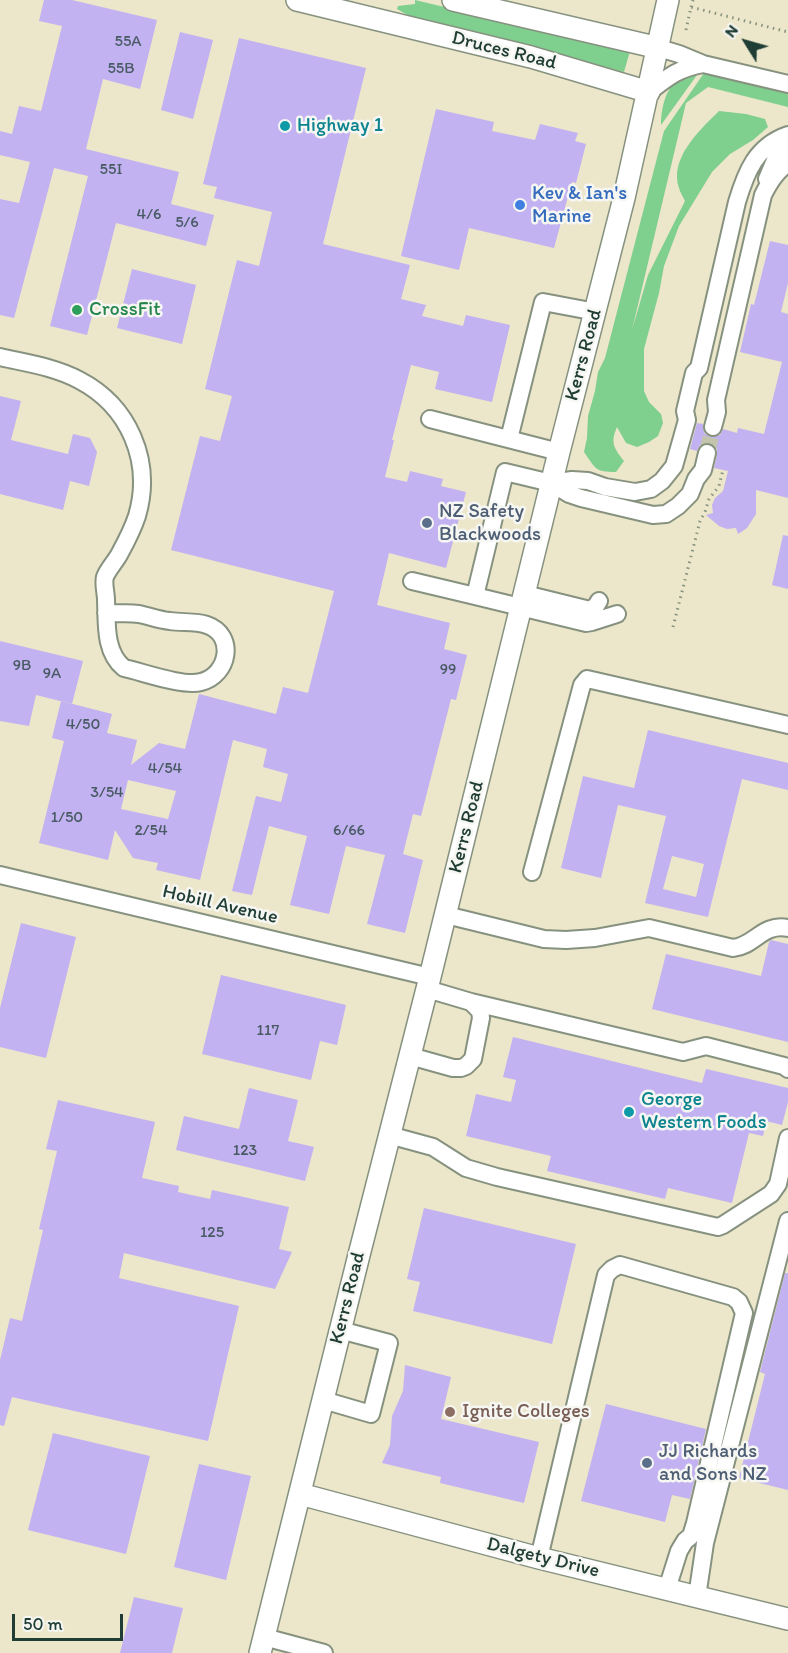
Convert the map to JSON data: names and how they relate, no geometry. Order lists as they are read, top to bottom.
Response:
{
  "streets": {
    "main road": ["Druces Road", "Kerrs Road", "Dalgety Drive"],
    "street": ["Hobill Avenue"]
  },
  "crossings": [
    ["Druces Road", "Kerrs Road"],
    ["Kerrs Road", "Hobill Avenue"],
    ["Kerrs Road", "Dalgety Drive"]
  ],
  "places": [
    "Highway 1",
    "Kev & Ian's Marine",
    "CrossFit",
    "NZ Safety Blackwoods",
    "George Western Foods",
    "Ignite Colleges",
    "JJ Richards and Sons NZ"
  ],
  "house_numbers": [
    "55A",
    "55B",
    "55I",
    "4/6",
    "5/6",
    "9B",
    "99",
    "9A",
    "4/50",
    "4/54",
    "3/54",
    "1/50",
    "2/54",
    "6/66",
    "117",
    "123",
    "125"
  ],
  "scale_bar": "50 m",
  "north": "top left"
}
